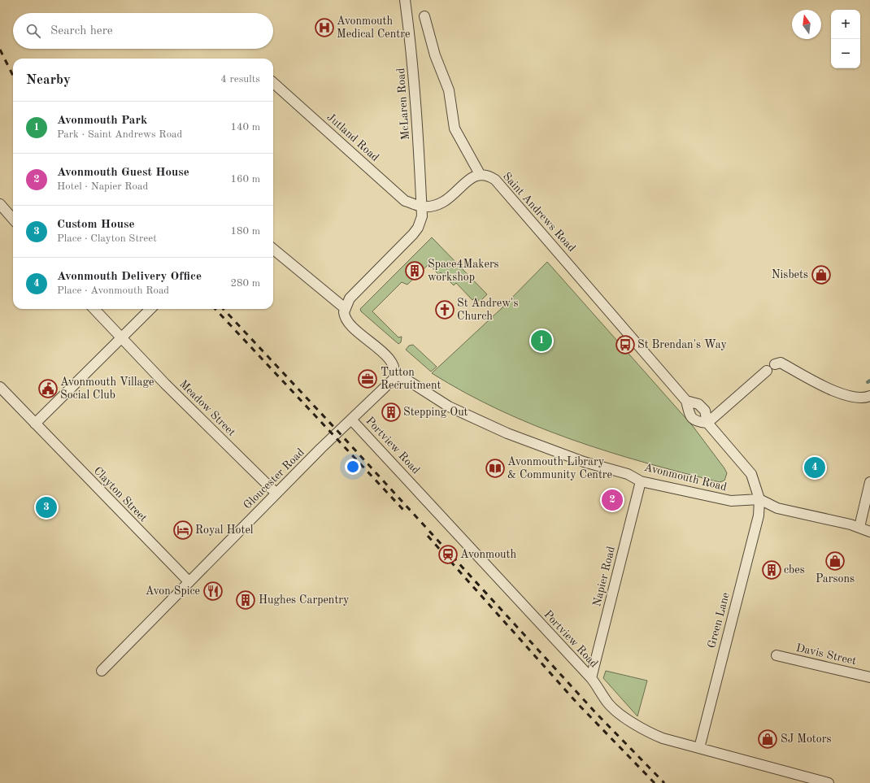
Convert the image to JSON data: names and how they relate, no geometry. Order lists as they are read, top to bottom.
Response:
{
  "streets": {
    "street": [
      "McLaren Road",
      "Jutland Road",
      "Saint Andrews Road",
      "Meadow Street",
      "Portview Road",
      "Avonmouth Road",
      "Gloucester Road",
      "Clayton Street",
      "Napier Road",
      "Green Lane",
      "Davis Street"
    ]
  },
  "crossings": [
    ["McLaren Road", "Jutland Road"],
    ["Saint Andrews Road", "Avonmouth Road"],
    ["Saint Andrews Road", "Green Lane"],
    ["Meadow Street", "Gloucester Road"],
    ["Portview Road", "Gloucester Road"],
    ["Portview Road", "Napier Road"],
    ["Portview Road", "Green Lane"],
    ["Avonmouth Road", "Gloucester Road"],
    ["Avonmouth Road", "Napier Road"],
    ["Avonmouth Road", "Green Lane"],
    ["Gloucester Road", "Clayton Street"]
  ],
  "places": {
    "hospital": ["Avonmouth Medical Centre"],
    "building": [
      "Space4Makers workshop",
      "Stepping Out",
      "cbes",
      "Hughes Carpentry"
    ],
    "shop": ["Nisbets", "Parsons", "SJ Motors"],
    "church": ["St Andrew's Church"],
    "bus stop": ["St Brendan's Way"],
    "office": ["Tutton Recruitment"],
    "public building": ["Avonmouth Village Social Club"],
    "library": ["Avonmouth Library & Community Centre"],
    "hotel": ["Royal Hotel"],
    "station": ["Avonmouth"],
    "restaurant": ["Avon Spice"]
  },
  "north": "top",
  "page": {
    "map_buttons": ["+", "−"],
    "search": "Search here",
    "heading": ["Nearby", "4 results"],
    "list": [
      {
        "mark": "1",
        "name": "Avonmouth Park",
        "note": "Park · Saint Andrews Road",
        "value": "140 m"
      },
      {
        "mark": "2",
        "name": "Avonmouth Guest House",
        "note": "Hotel · Napier Road",
        "value": "160 m"
      },
      {
        "mark": "3",
        "name": "Custom House",
        "note": "Place · Clayton Street",
        "value": "180 m"
      },
      {
        "mark": "4",
        "name": "Avonmouth Delivery Office",
        "note": "Place · Avonmouth Road",
        "value": "280 m"
      }
    ],
    "pins": [
      "1",
      "4",
      "2",
      "3"
    ]
  }
}
